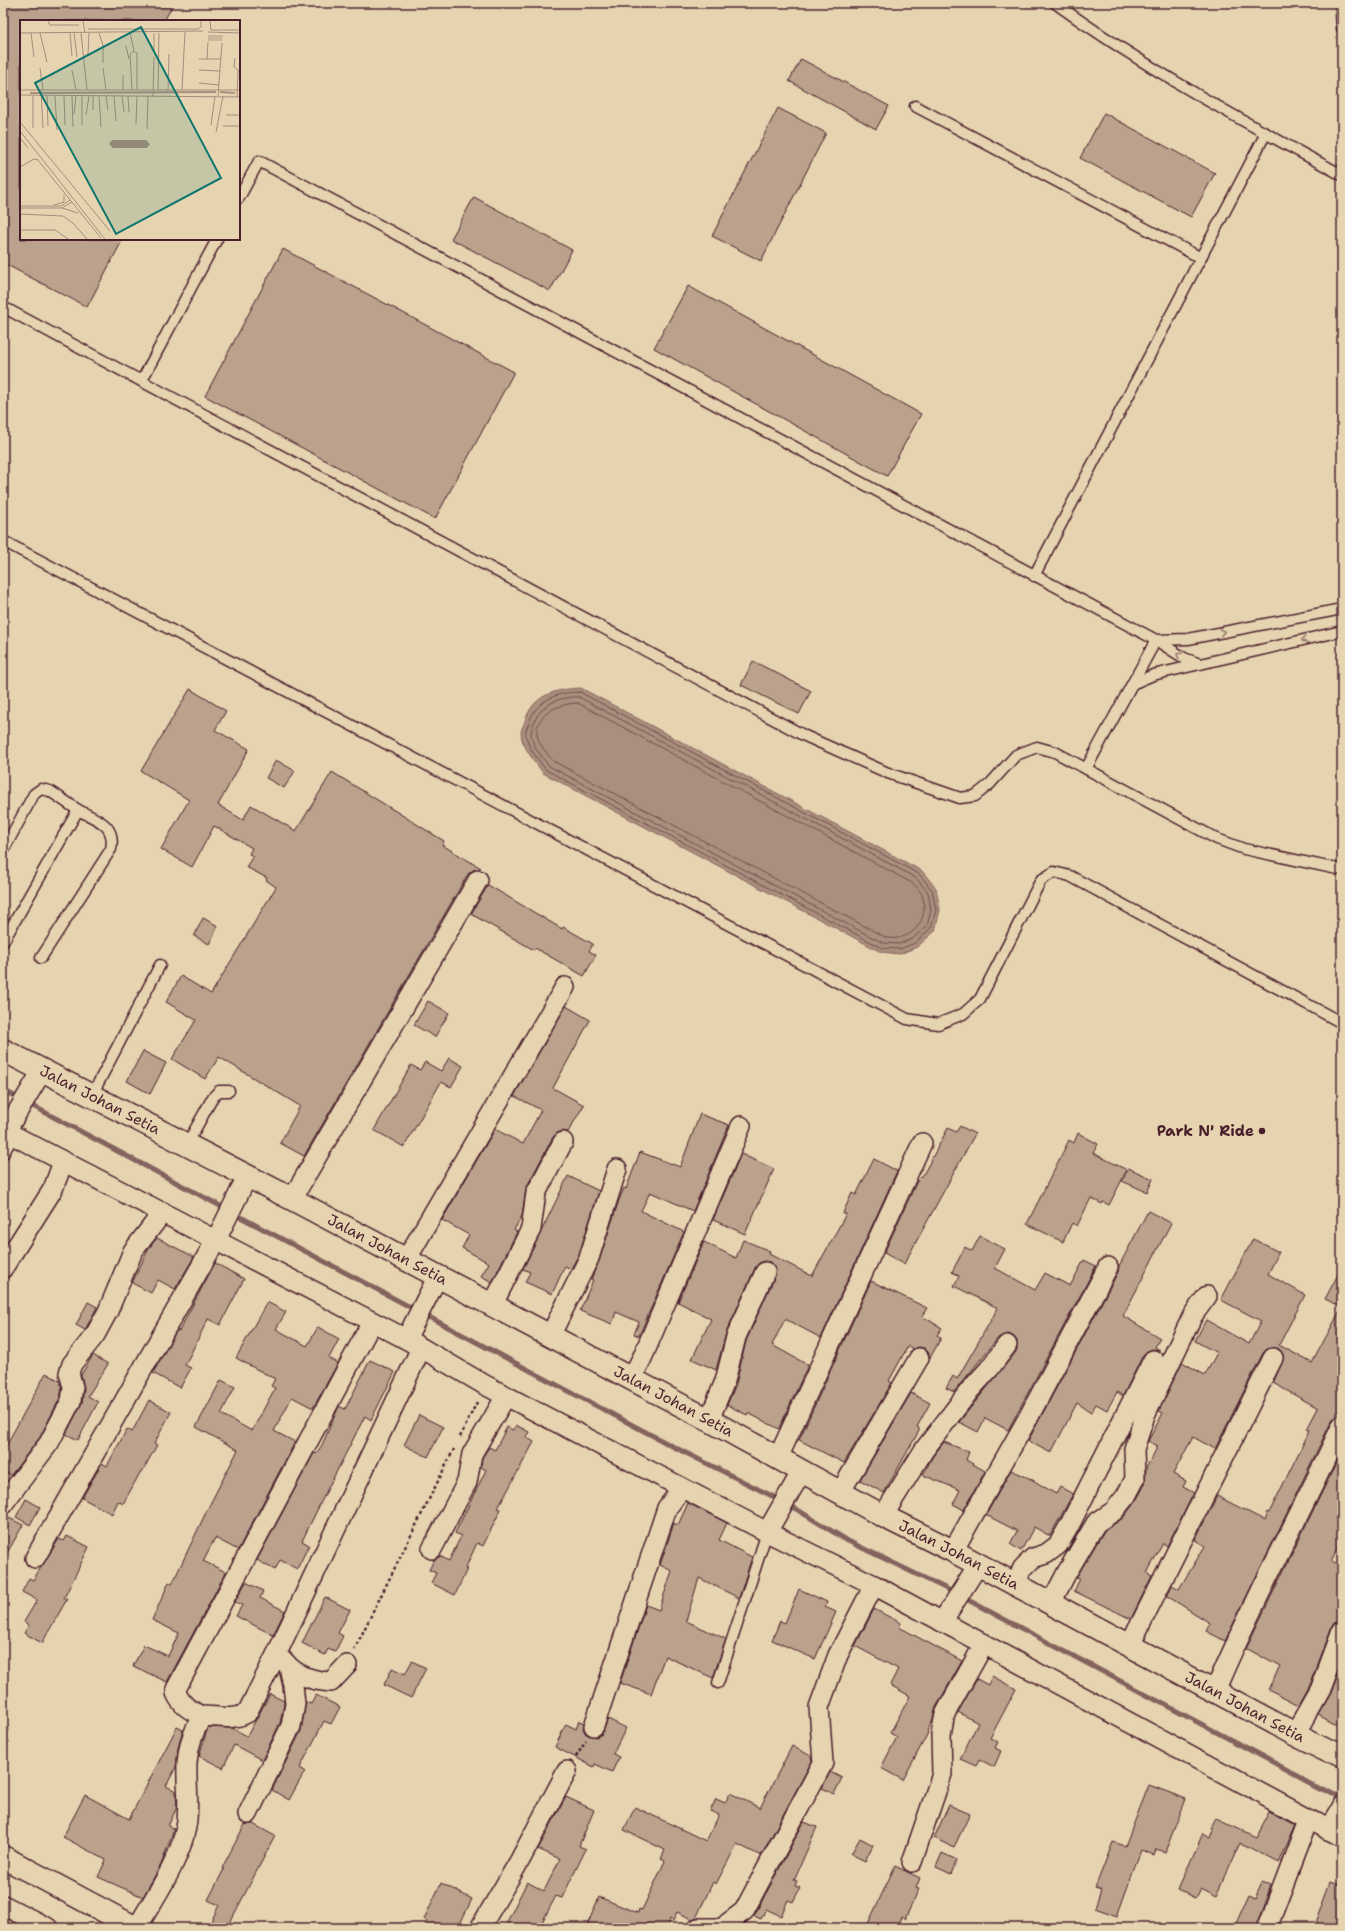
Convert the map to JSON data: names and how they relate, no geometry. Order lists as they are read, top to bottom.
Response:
{
  "streets": {
    "main road": ["Jalan Johan Setia"]
  },
  "places": ["Park N' Ride"]
}
